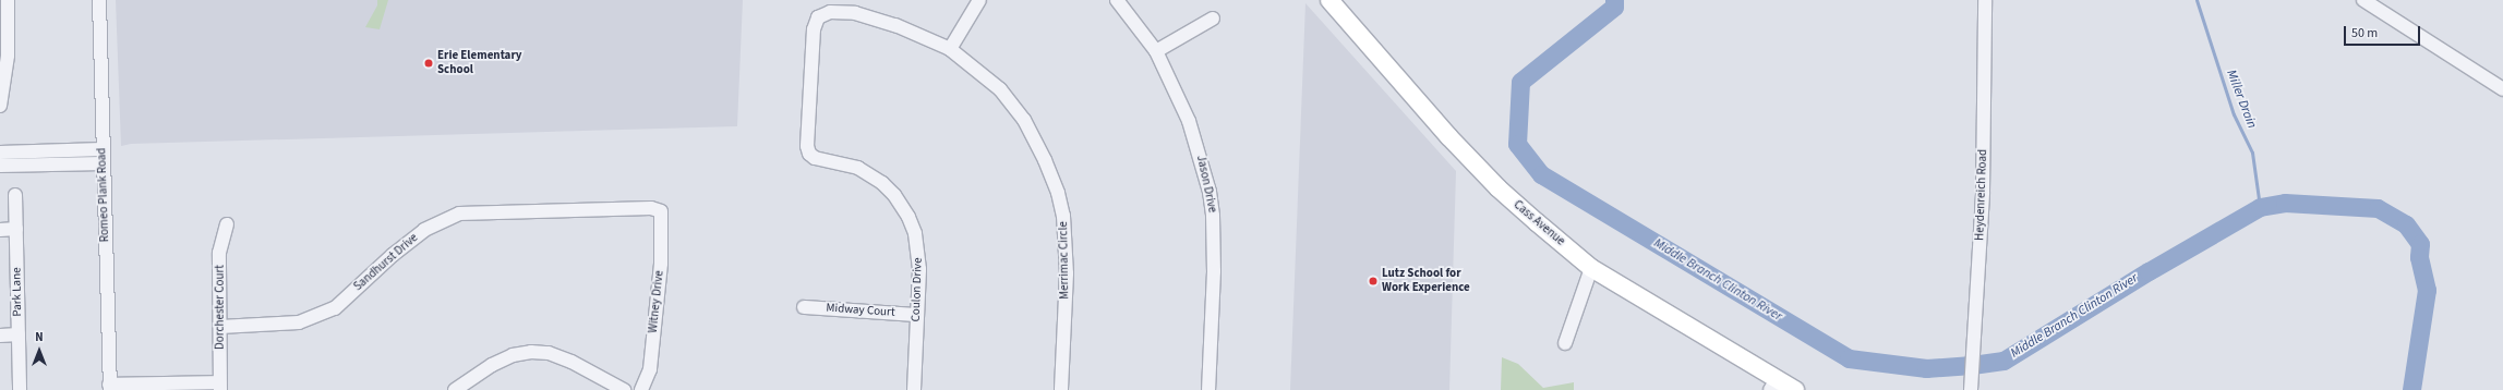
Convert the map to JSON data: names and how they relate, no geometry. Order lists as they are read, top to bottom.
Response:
{
  "streets": {
    "main road": ["Cass Avenue"],
    "street": [
      "Jason Drive",
      "Romeo Plank Road",
      "Heydenreich Road",
      "Merrimac Circle",
      "Sandhurst Drive",
      "Coulon Drive",
      "Park Lane",
      "Witney Drive",
      "Dorchester Court",
      "Midway Court"
    ]
  },
  "crossings": [
    ["Merrimac Circle", "Coulon Drive"],
    ["Sandhurst Drive", "Witney Drive"],
    ["Sandhurst Drive", "Dorchester Court"],
    ["Coulon Drive", "Midway Court"]
  ],
  "water": ["Miller Drain", "Middle Branch Clinton River"],
  "places": ["Erie Elementary School", "Lutz School for Work Experience"],
  "scale_bar": "50 m",
  "north": "top"
}
